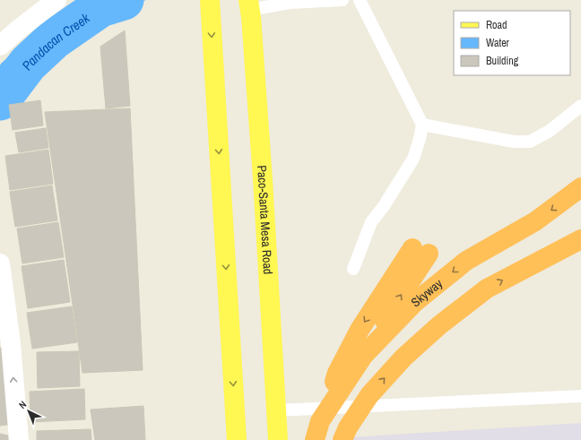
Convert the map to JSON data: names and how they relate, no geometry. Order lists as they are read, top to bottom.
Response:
{
  "streets": {
    "highway": ["Skyway"],
    "main road": ["Paco-Santa Mesa Road"]
  },
  "water": ["Pandacan Creek"],
  "legend": ["Road", "Water", "Building"],
  "north": "top left"
}
